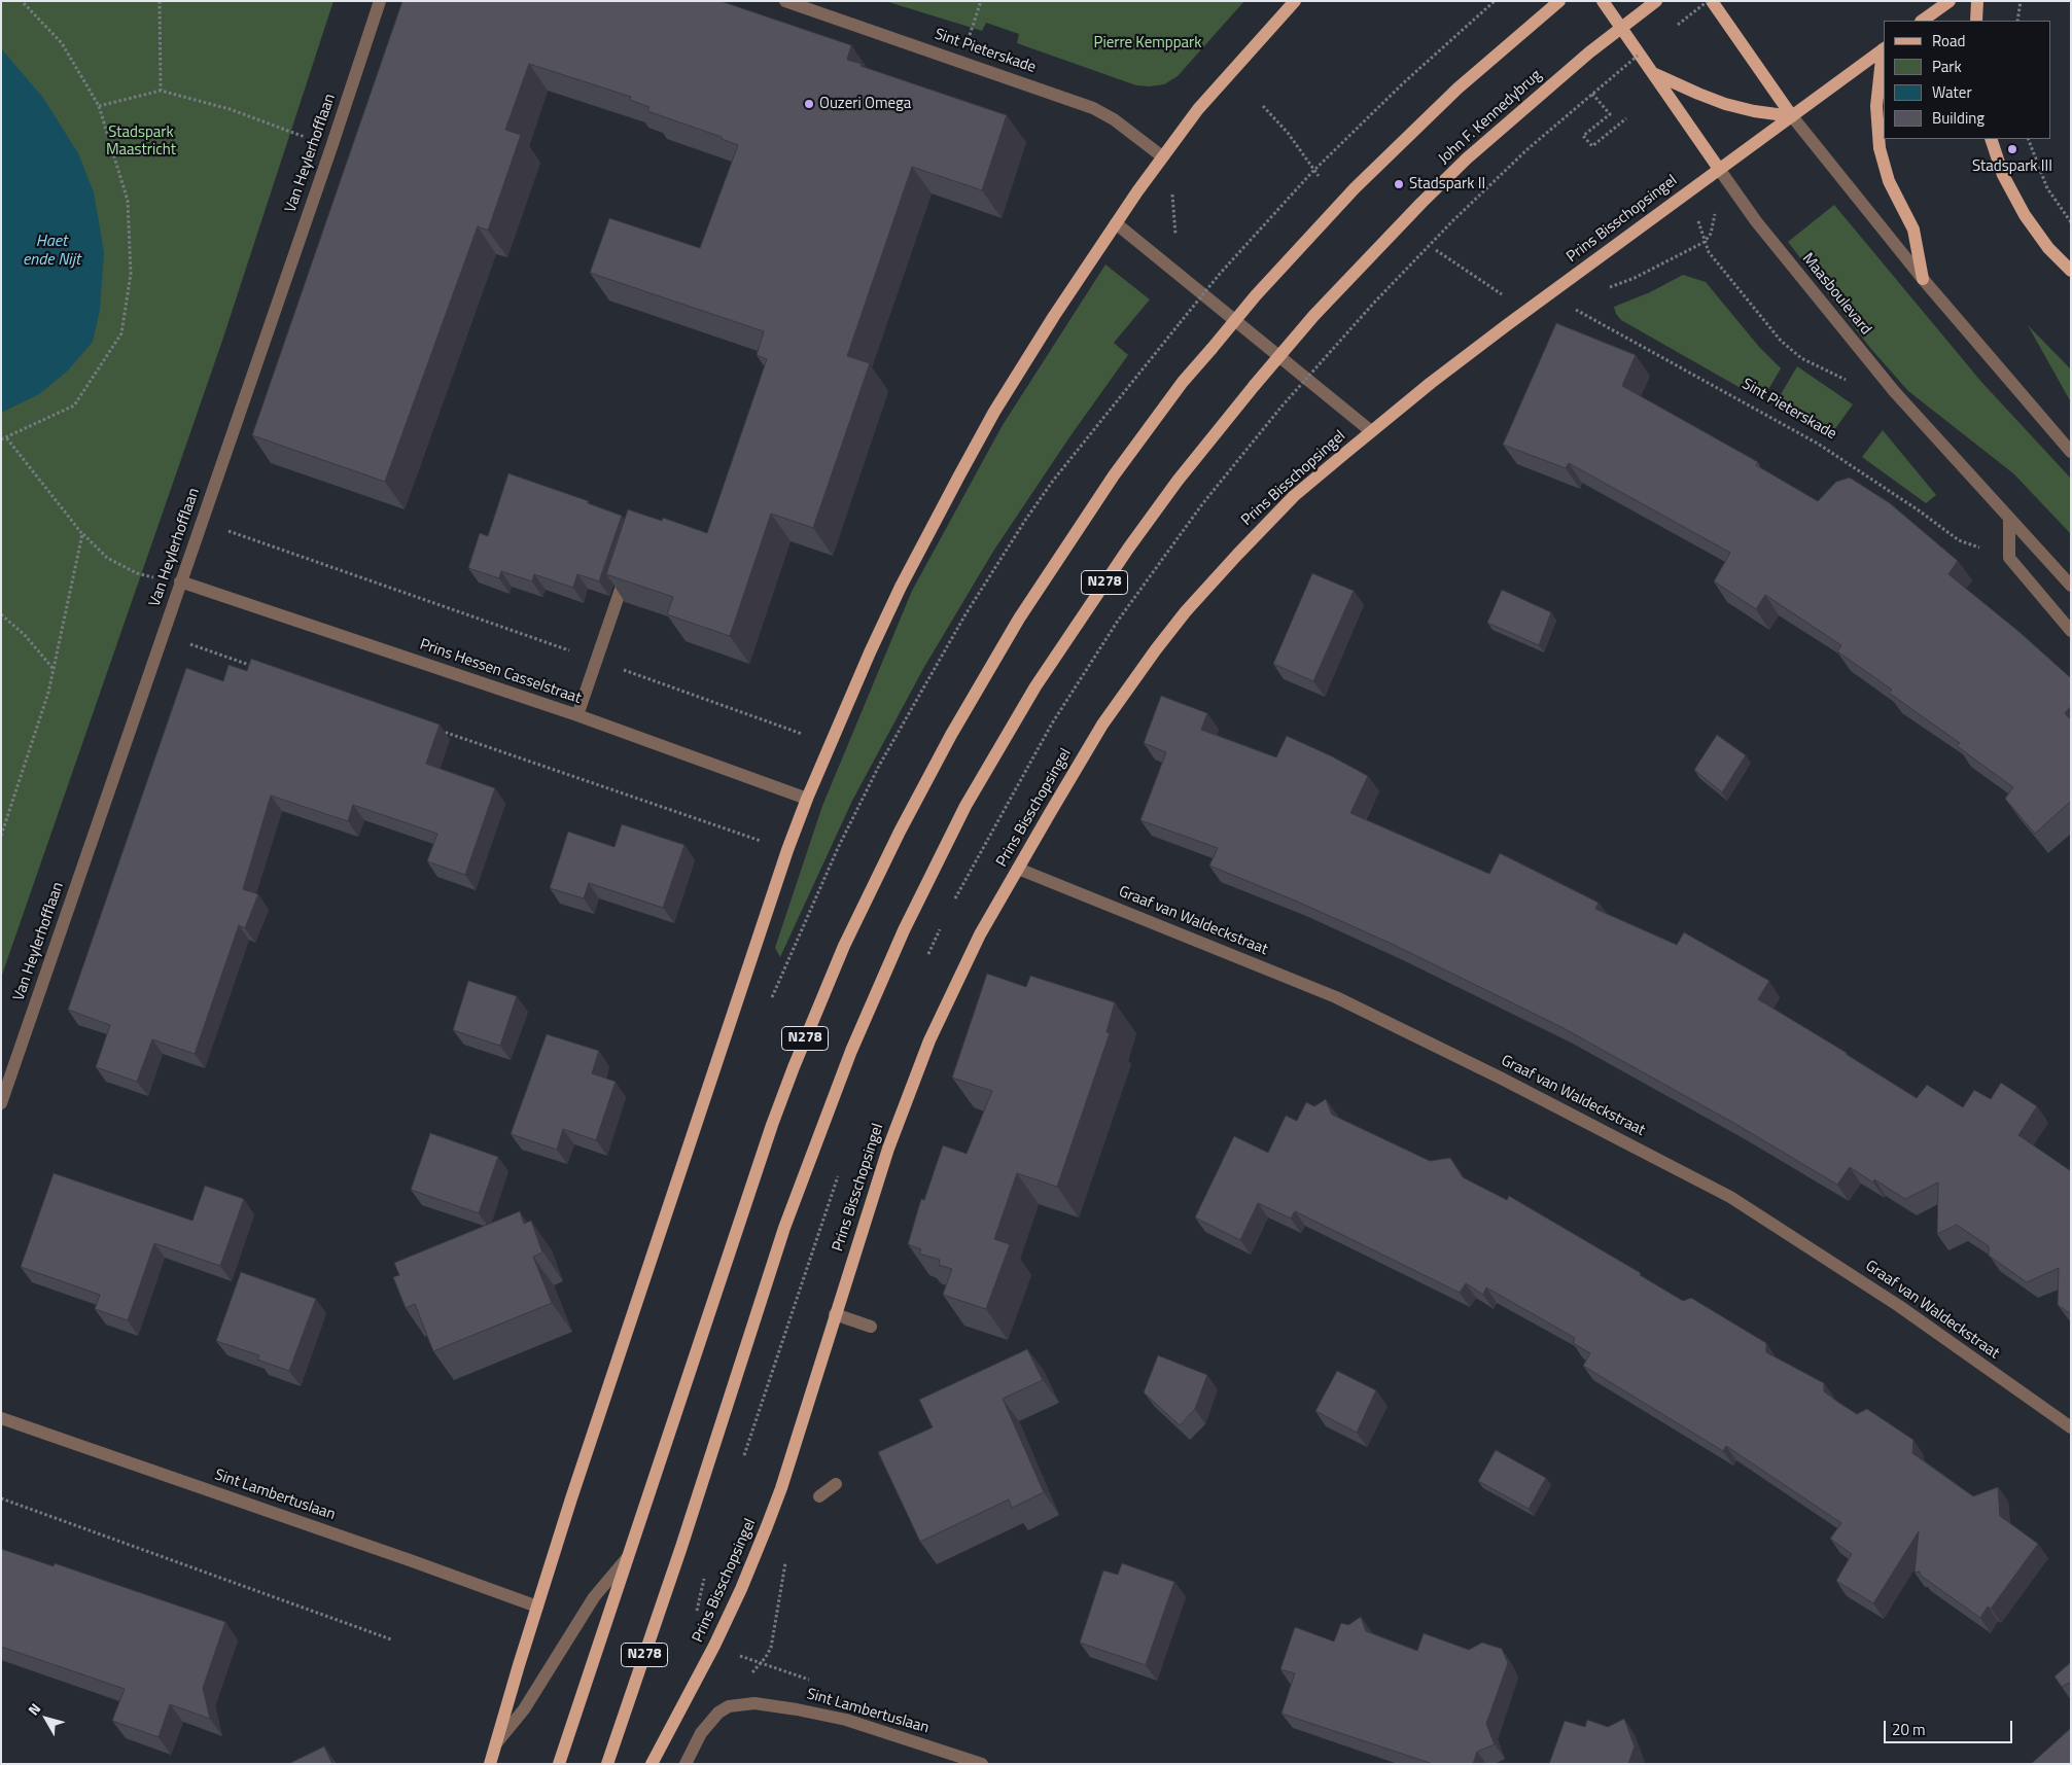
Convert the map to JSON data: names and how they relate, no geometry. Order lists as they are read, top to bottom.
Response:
{
  "streets": {
    "main road": [
      "John F. Kennedybrug",
      "Prins Bisschopsingel",
      "Maasboulevard",
      "N278"
    ],
    "street": [
      "Sint Pieterskade",
      "Van Heylerhofflaan",
      "Prins Hessen Casselstraat",
      "Graaf van Waldeckstraat",
      "Sint Lambertuslaan"
    ]
  },
  "crossings": [
    ["Sint Pieterskade", "Prins Bisschopsingel"],
    ["Van Heylerhofflaan", "Prins Hessen Casselstraat"],
    ["Prins Bisschopsingel", "Maasboulevard"],
    ["Prins Bisschopsingel", "Graaf van Waldeckstraat"]
  ],
  "water": ["Haet ende Nijt"],
  "parks": ["Pierre Kemppark", "Stadspark Maastricht"],
  "places": ["Ouzeri Omega", "Stadspark III", "Stadspark II"],
  "legend": [
    "Road",
    "Park",
    "Water",
    "Building"
  ],
  "scale_bar": "20 m",
  "north": "top left"
}
